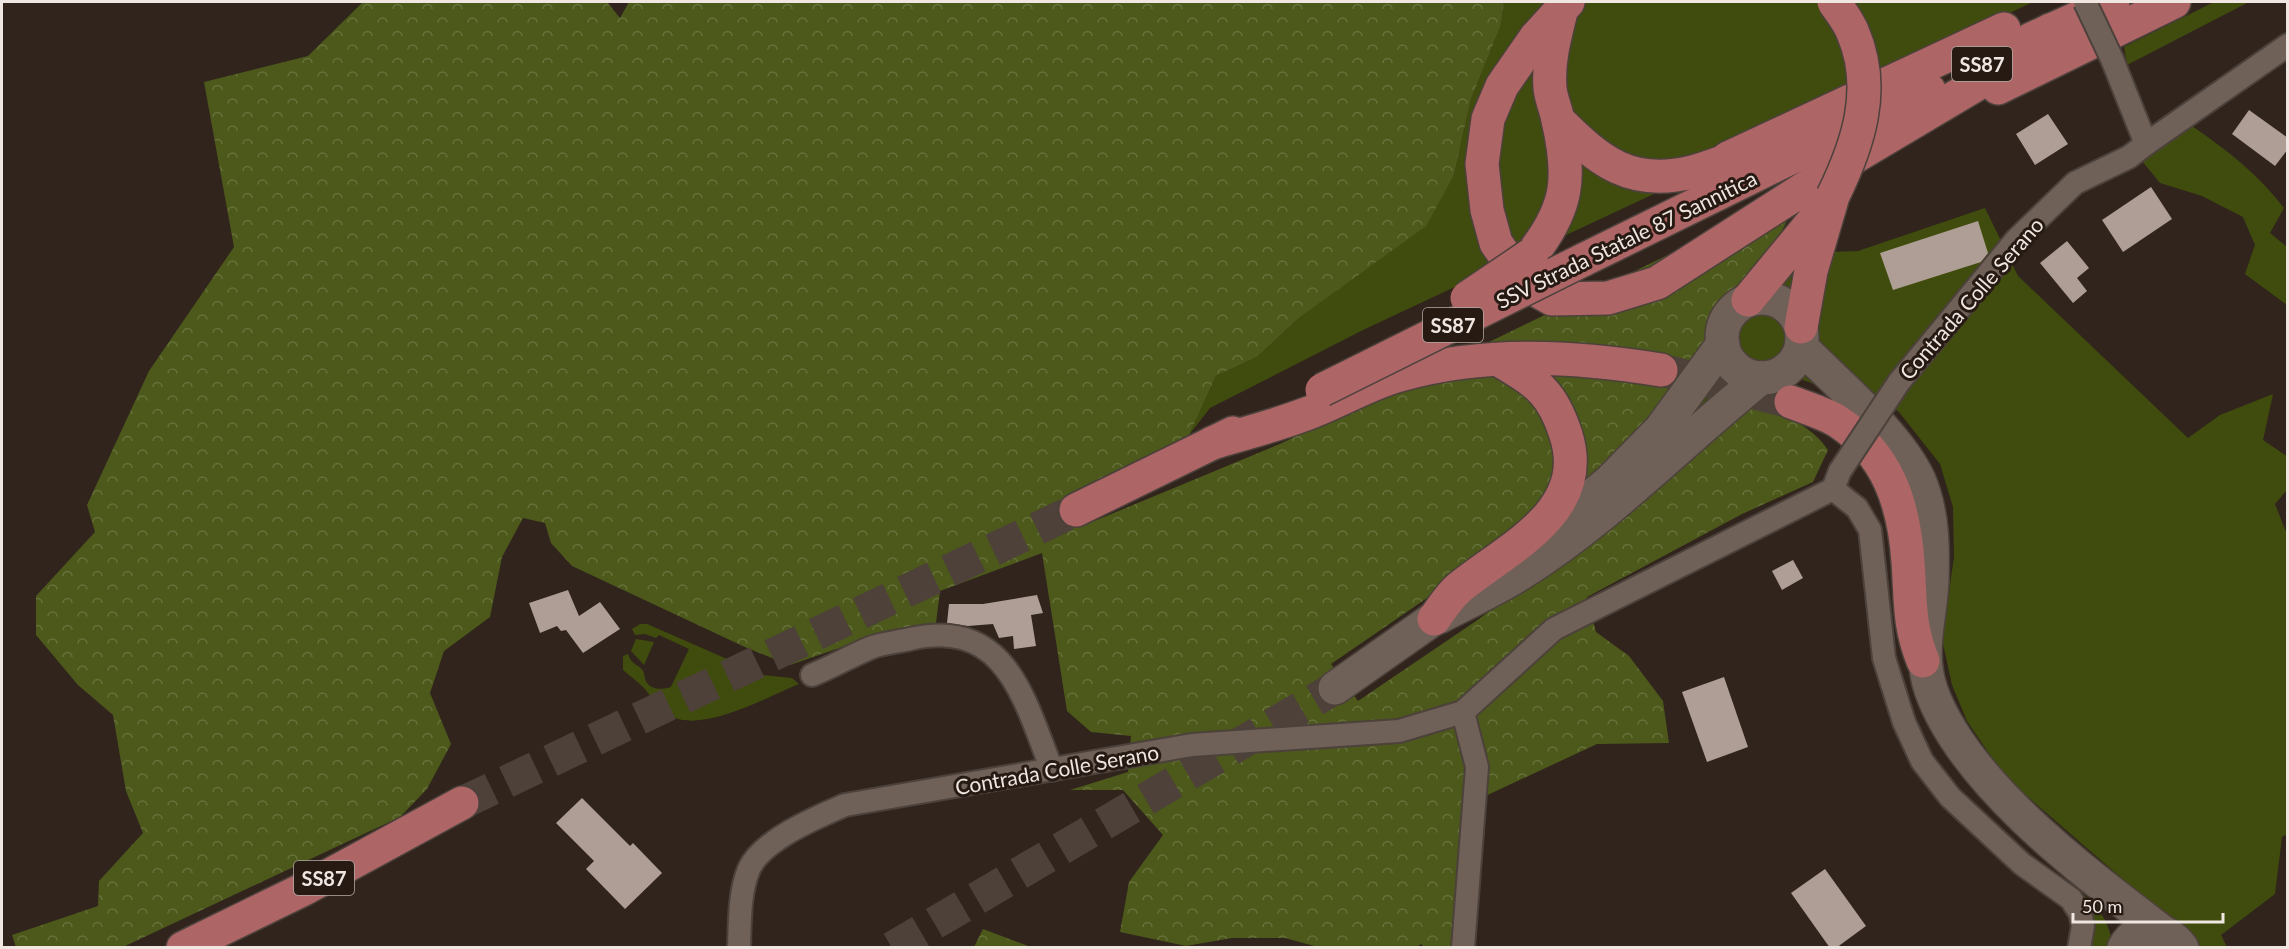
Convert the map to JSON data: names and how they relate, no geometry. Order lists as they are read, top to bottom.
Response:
{
  "streets": {
    "main road": ["SS87", "SSV Strada Statale 87 Sannitica"],
    "street": ["Contrada Colle Serano"]
  },
  "scale_bar": "50 m"
}
